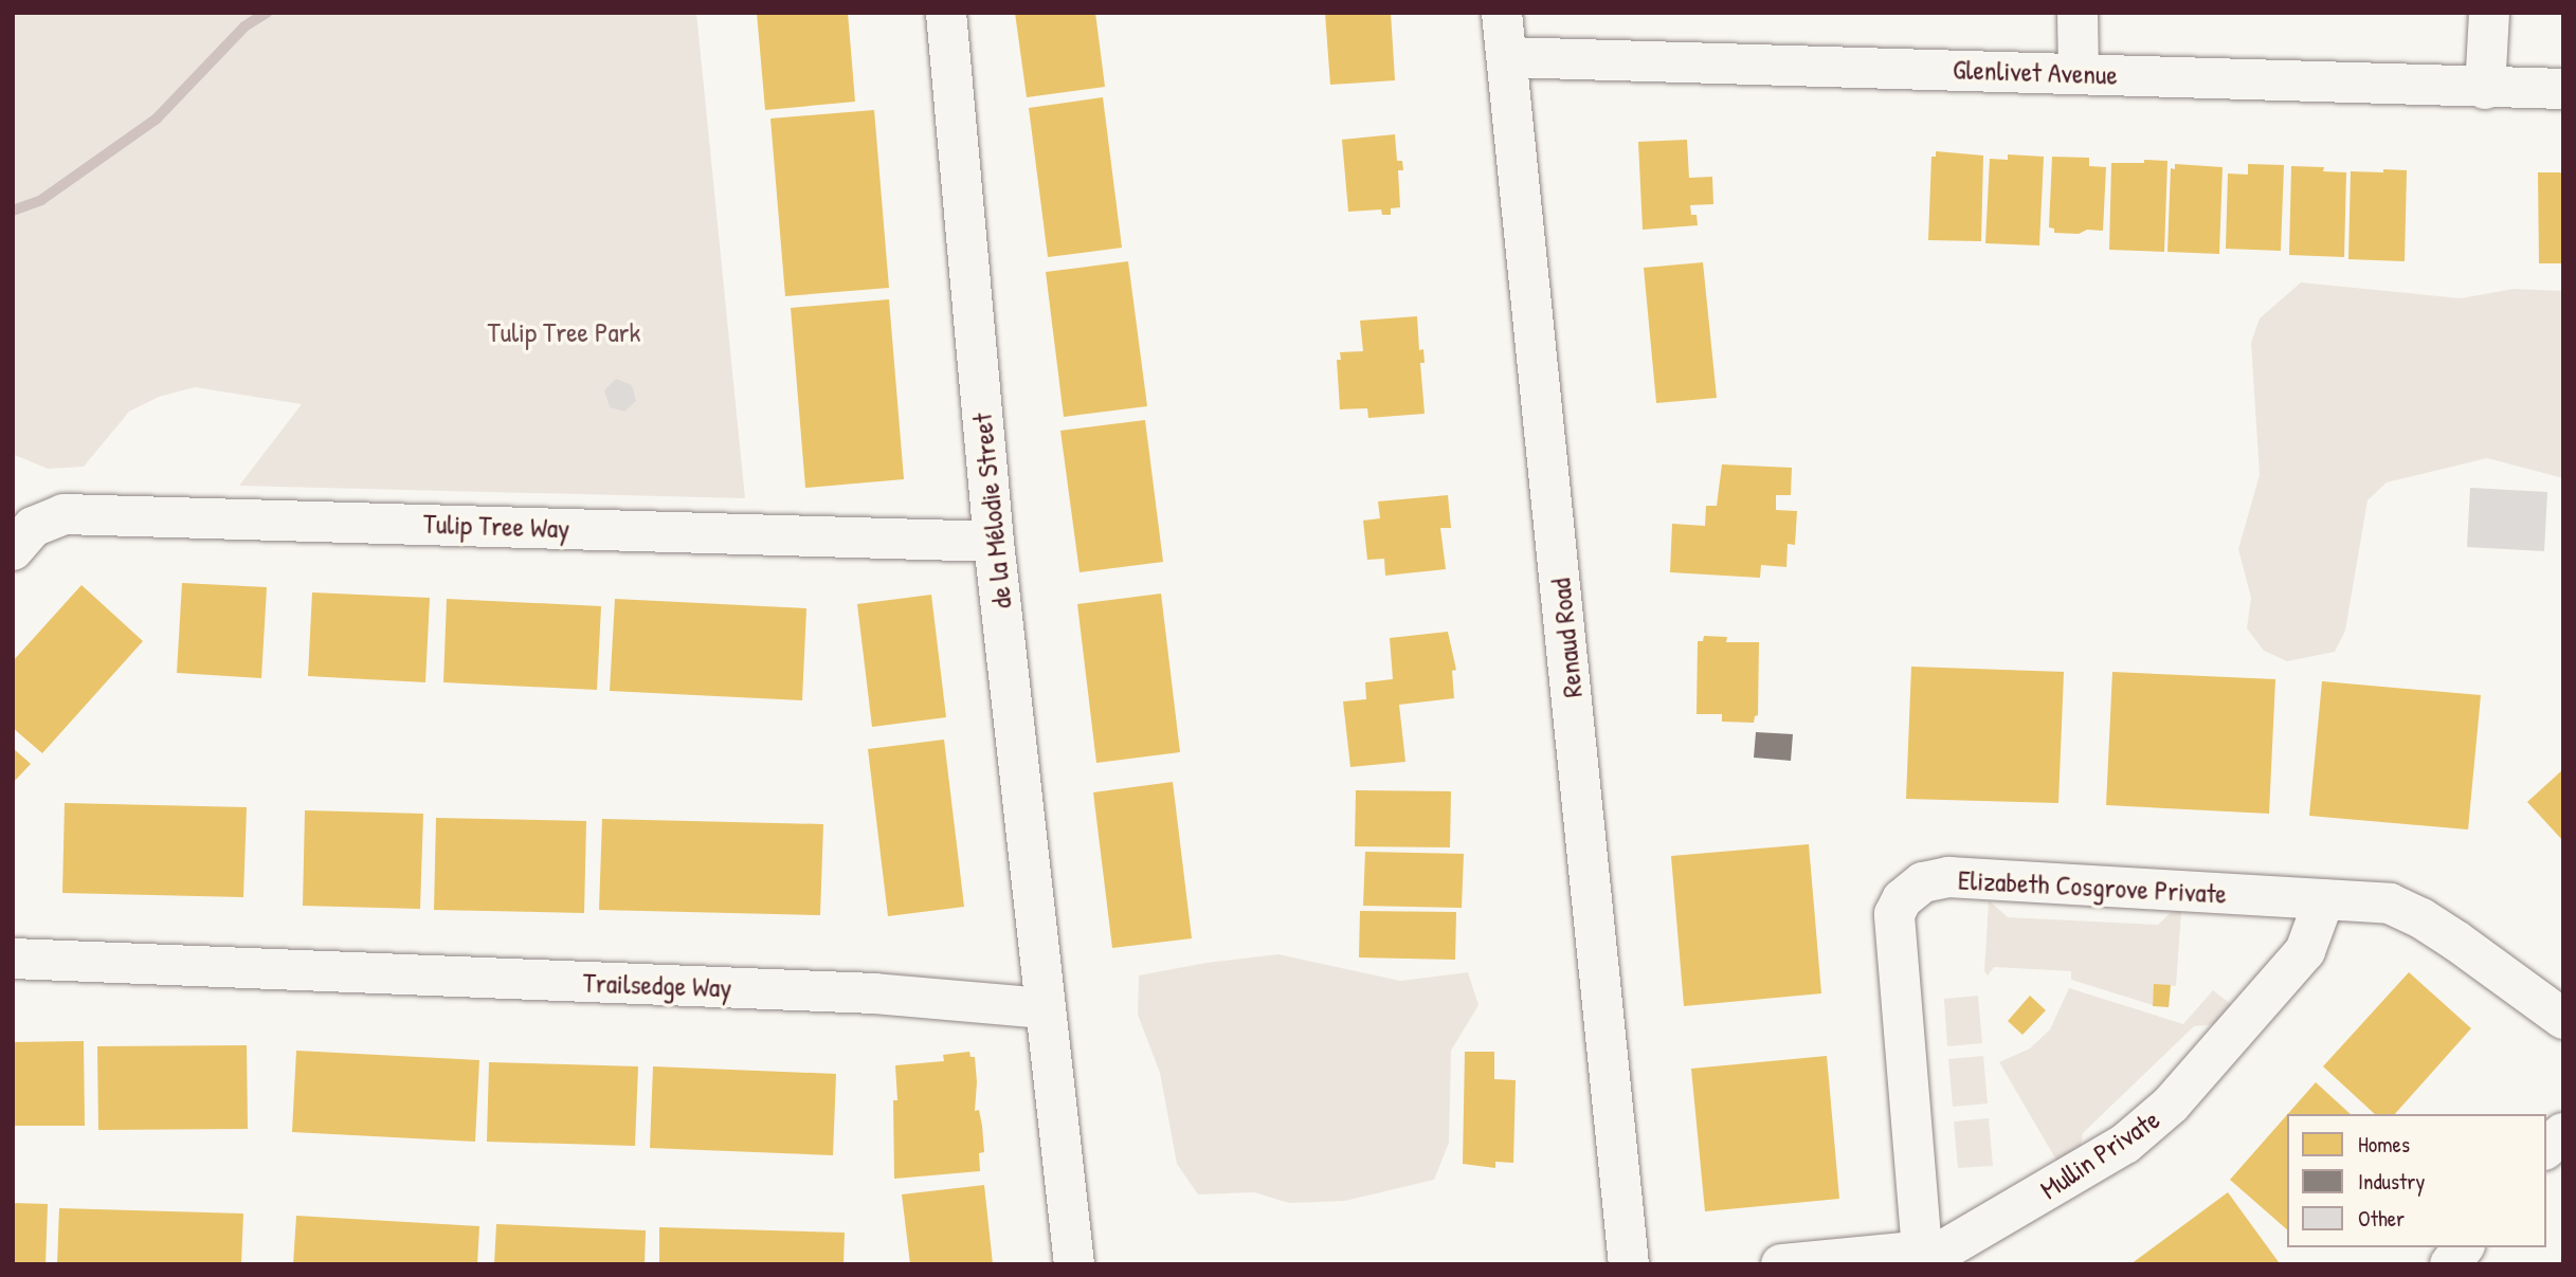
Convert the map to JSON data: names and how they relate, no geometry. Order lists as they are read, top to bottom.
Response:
{
  "streets": {
    "street": [
      "Glenlivet Avenue",
      "de la Mélodie Street",
      "Tulip Tree Way",
      "Renaud Road",
      "Elizabeth Cosgrove Private",
      "Trailsedge Way",
      "Mullin Private"
    ]
  },
  "crossings": [
    ["Glenlivet Avenue", "Renaud Road"],
    ["de la Mélodie Street", "Tulip Tree Way"],
    ["de la Mélodie Street", "Trailsedge Way"],
    ["Elizabeth Cosgrove Private", "Mullin Private"]
  ],
  "parks": ["Tulip Tree Park"],
  "legend": ["Homes", "Industry", "Other"]
}
